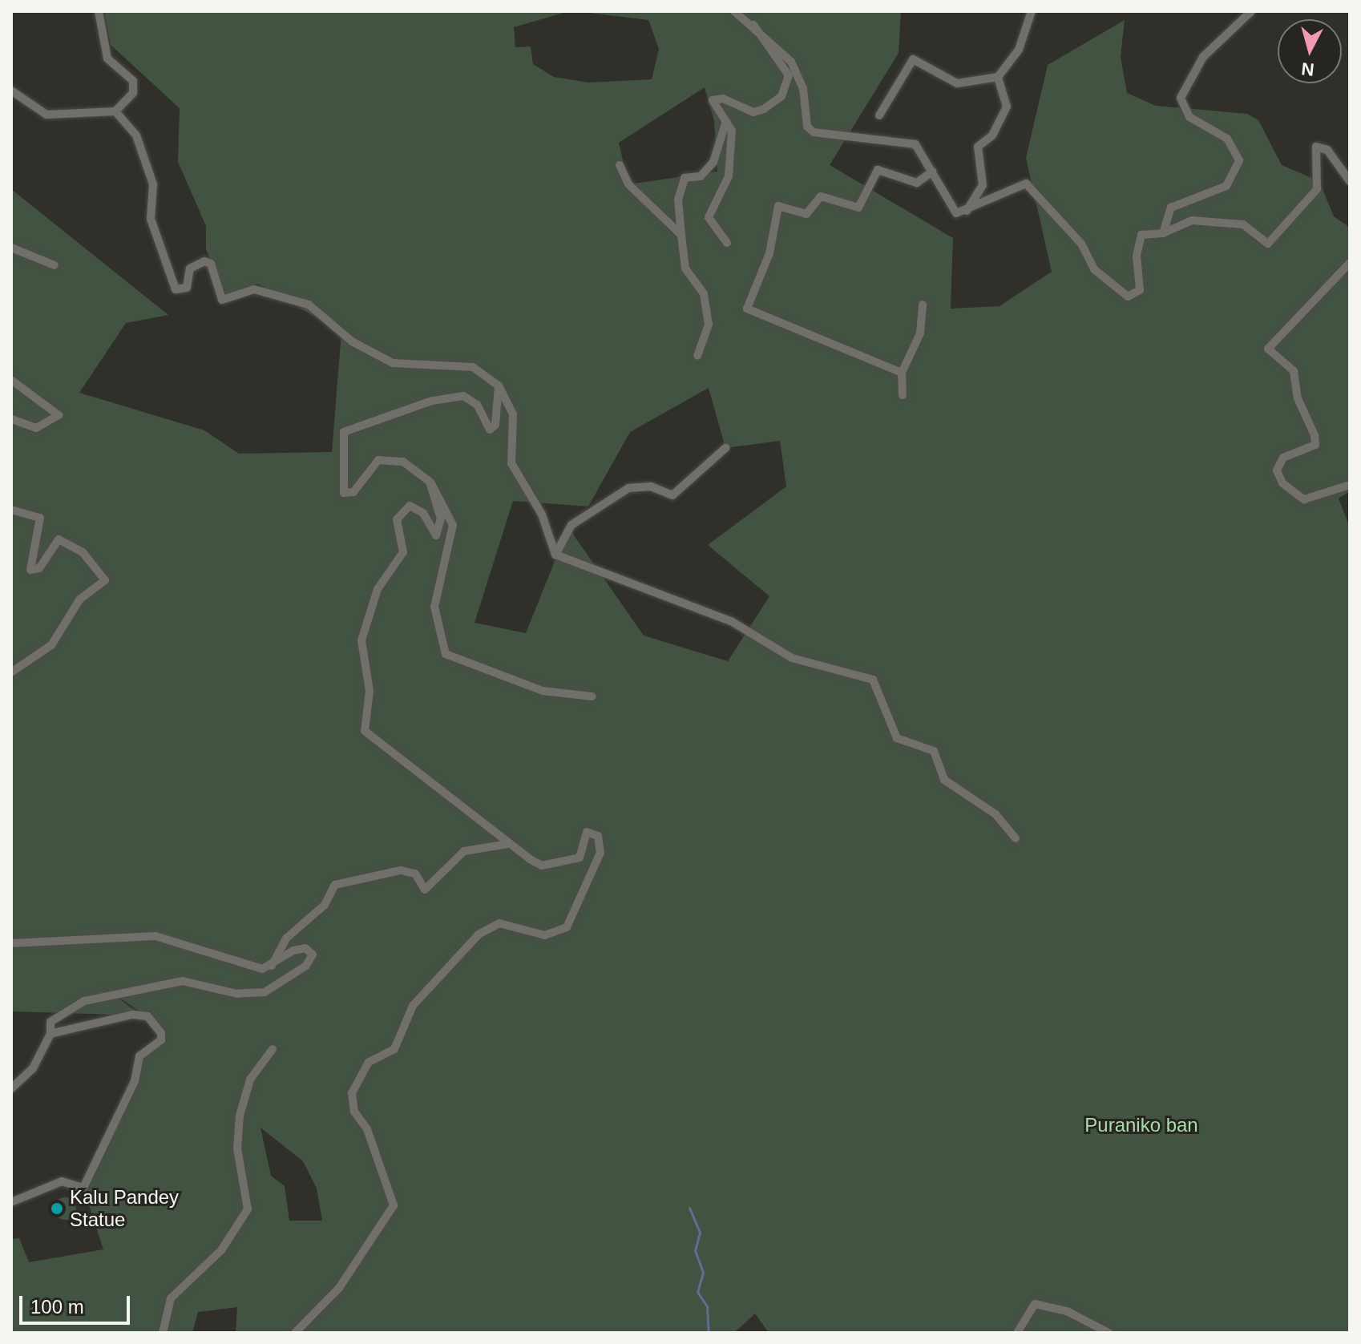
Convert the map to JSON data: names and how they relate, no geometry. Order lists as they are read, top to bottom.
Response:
{
  "parks": ["Puraniko ban"],
  "places": ["Kalu Pandey Statue"],
  "scale_bar": "100 m",
  "north": "bottom"
}
